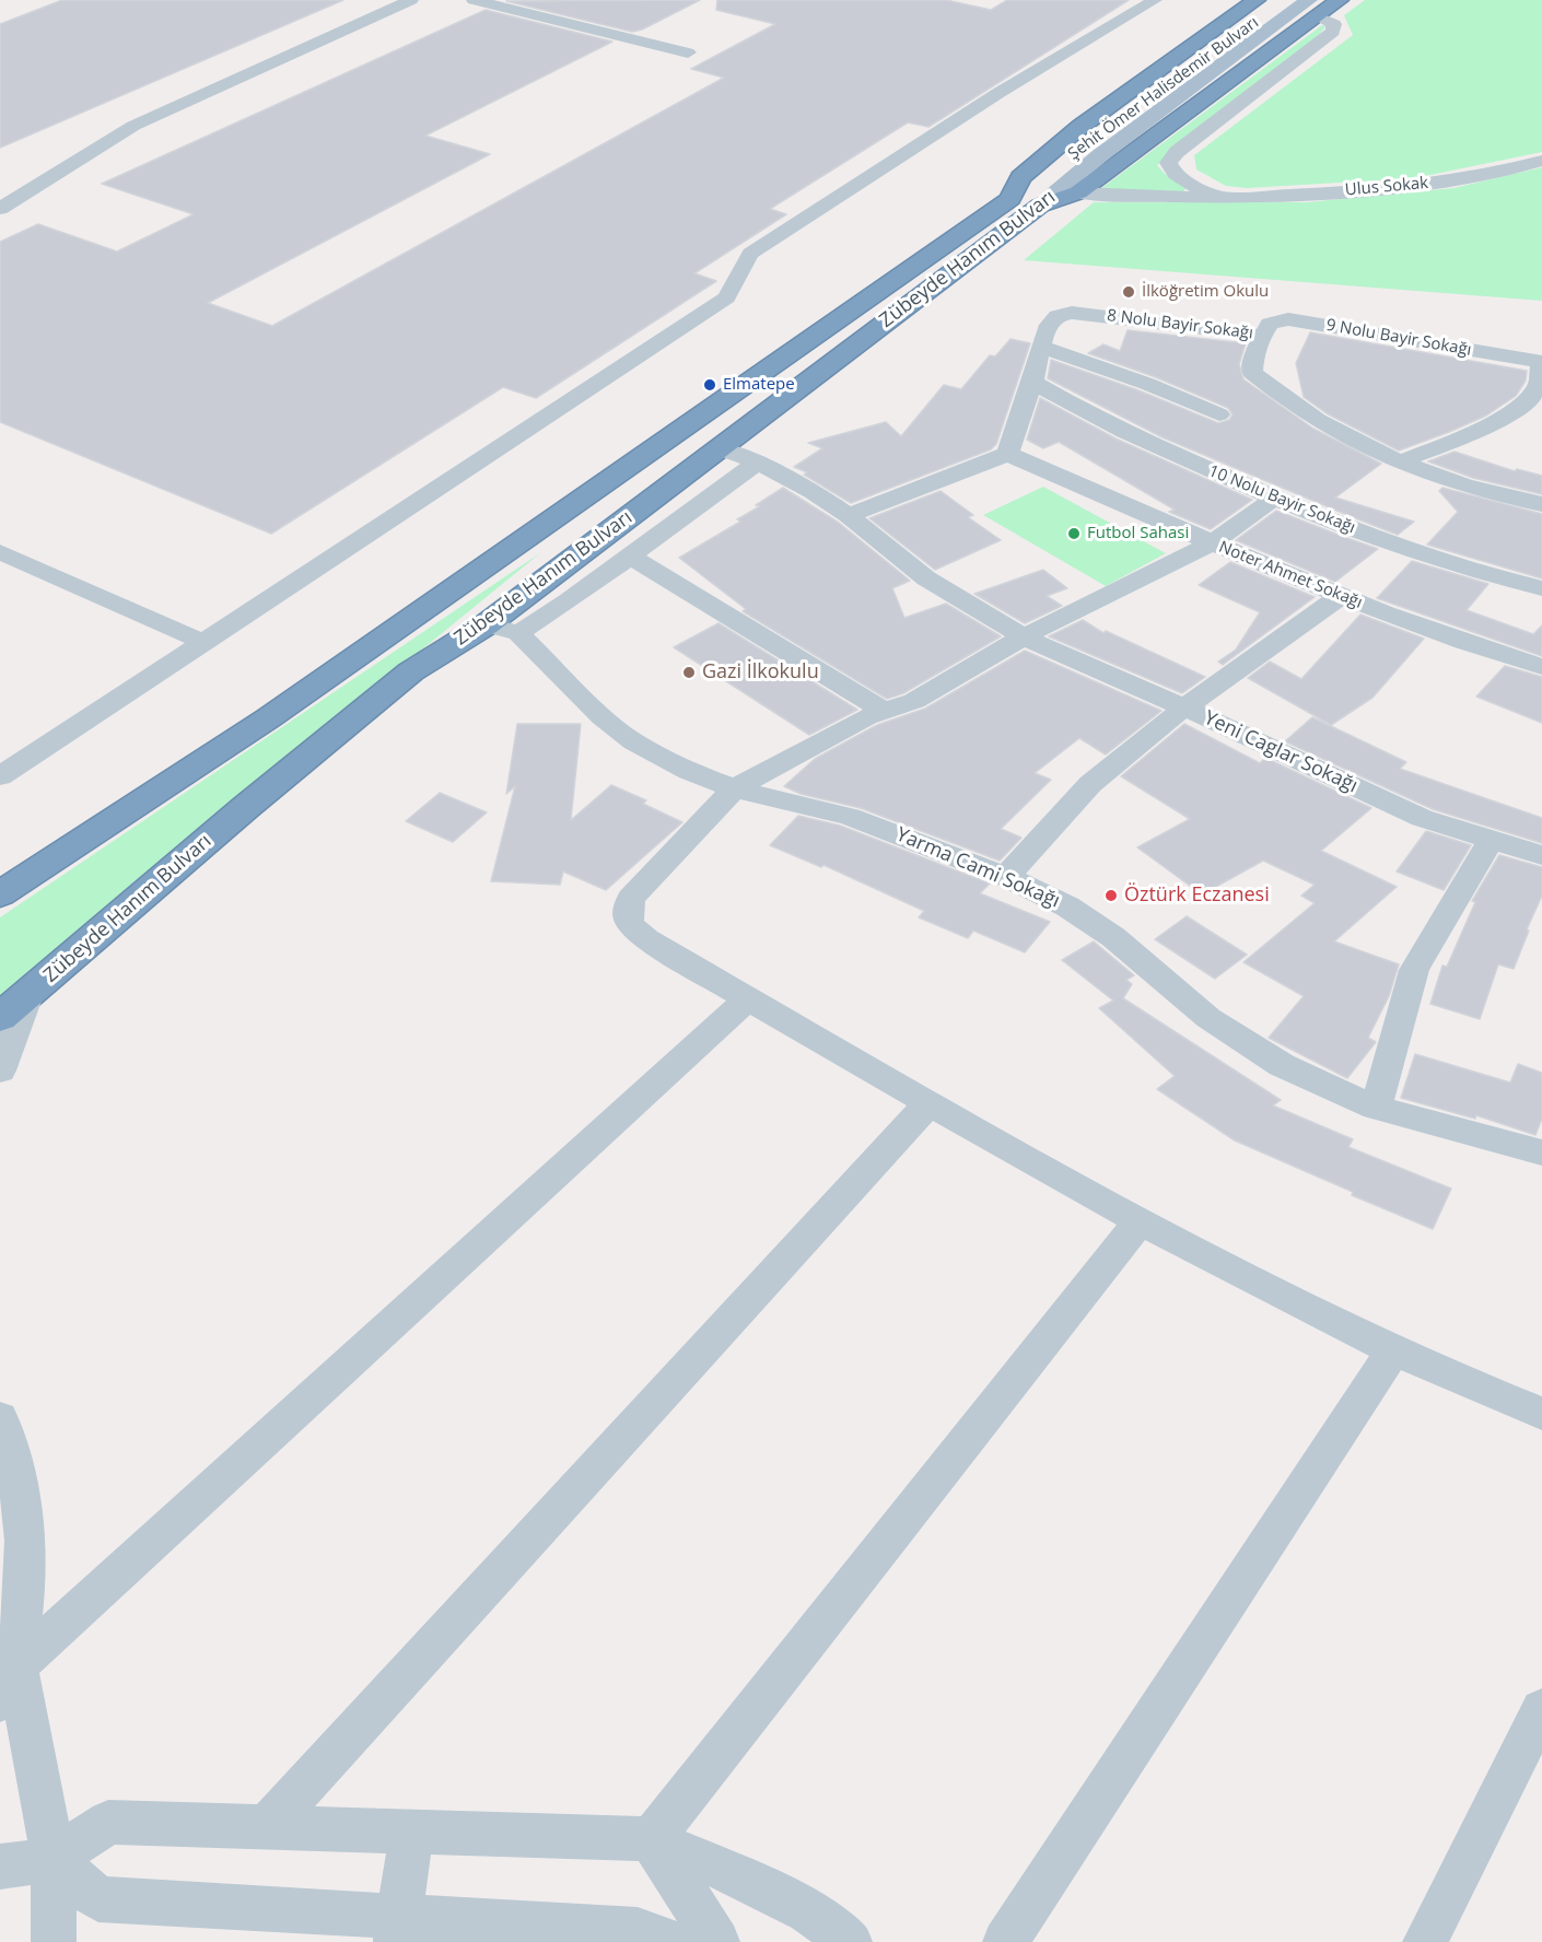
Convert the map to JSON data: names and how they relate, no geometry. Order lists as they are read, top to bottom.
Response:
{
  "streets": {
    "highway": ["Zübeyde Hanım Bulvarı"],
    "main road": ["Şehit Ömer Halisdemir Bulvarı"],
    "street": [
      "Ulus Sokak",
      "8 Nolu Bayir Sokağı",
      "9 Nolu Bayir Sokağı",
      "10 Nolu Bayir Sokağı",
      "Noter Ahmet Sokağı",
      "Yeni Caglar Sokağı",
      "Yarma Cami Sokağı"
    ]
  },
  "crossings": [
    ["Şehit Ömer Halisdemir Bulvarı", "Zübeyde Hanım Bulvarı"],
    ["Zübeyde Hanım Bulvarı", "Yeni Caglar Sokağı"],
    ["Zübeyde Hanım Bulvarı", "Yarma Cami Sokağı"],
    ["8 Nolu Bayir Sokağı", "9 Nolu Bayir Sokağı"],
    ["8 Nolu Bayir Sokağı", "10 Nolu Bayir Sokağı"],
    ["8 Nolu Bayir Sokağı", "Noter Ahmet Sokağı"]
  ],
  "places": [
    "İlköğretim Okulu",
    "Elmatepe",
    "Futbol Sahasi",
    "Gazi İlkokulu",
    "Öztürk Eczanesi"
  ]
}
